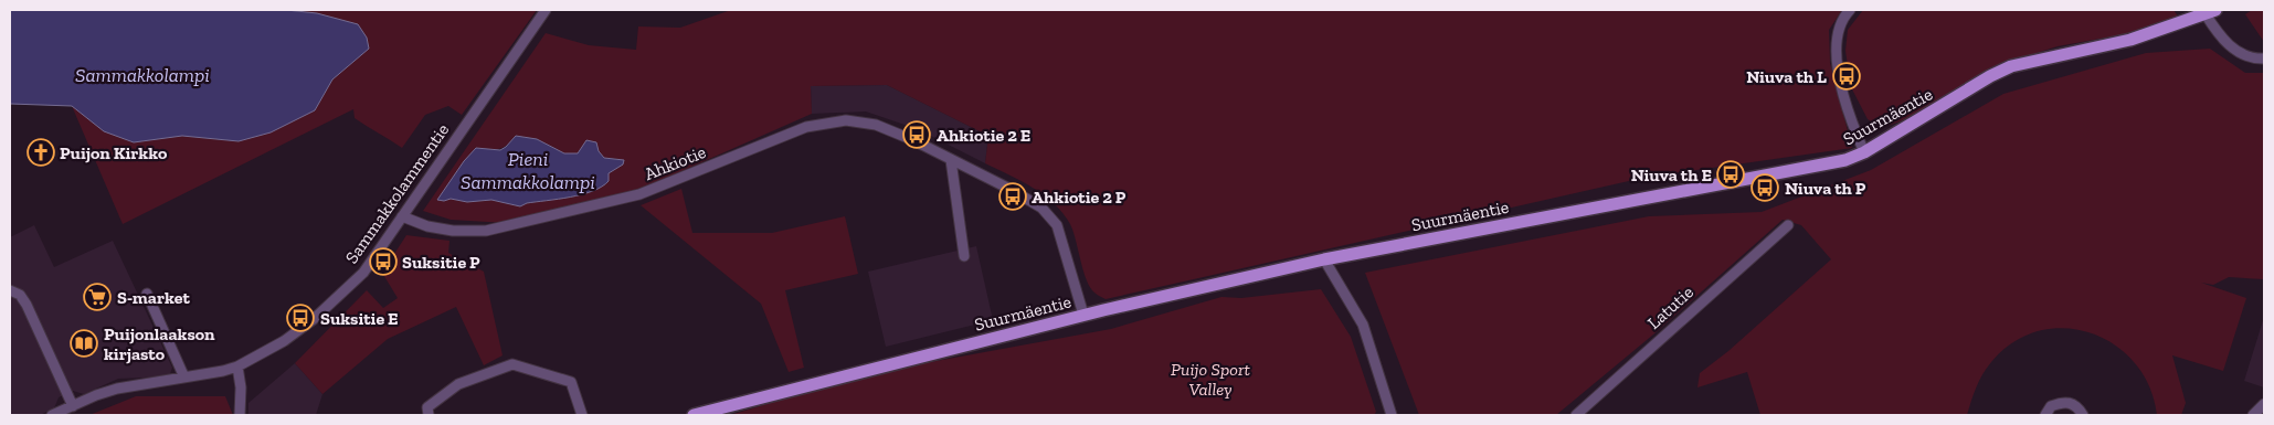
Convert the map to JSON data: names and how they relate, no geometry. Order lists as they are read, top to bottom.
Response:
{
  "streets": {
    "main road": ["Suurmäentie"],
    "street": ["Ahkiotie", "Sammakkolammentie", "Latutie"]
  },
  "crossings": [
    ["Suurmäentie", "Ahkiotie"],
    ["Ahkiotie", "Sammakkolammentie"]
  ],
  "water": ["Sammakkolampi", "Pieni Sammakkolampi"],
  "parks": ["Puijo Sport Valley"],
  "places": {
    "bus stop": [
      "Niuva th L",
      "Ahkiotie 2 E",
      "Niuva th E",
      "Niuva th P",
      "Ahkiotie 2 P",
      "Suksitie P",
      "Suksitie E"
    ],
    "church": ["Puijon Kirkko"],
    "supermarket": ["S-market"],
    "library": ["Puijonlaakson kirjasto"]
  }
}
